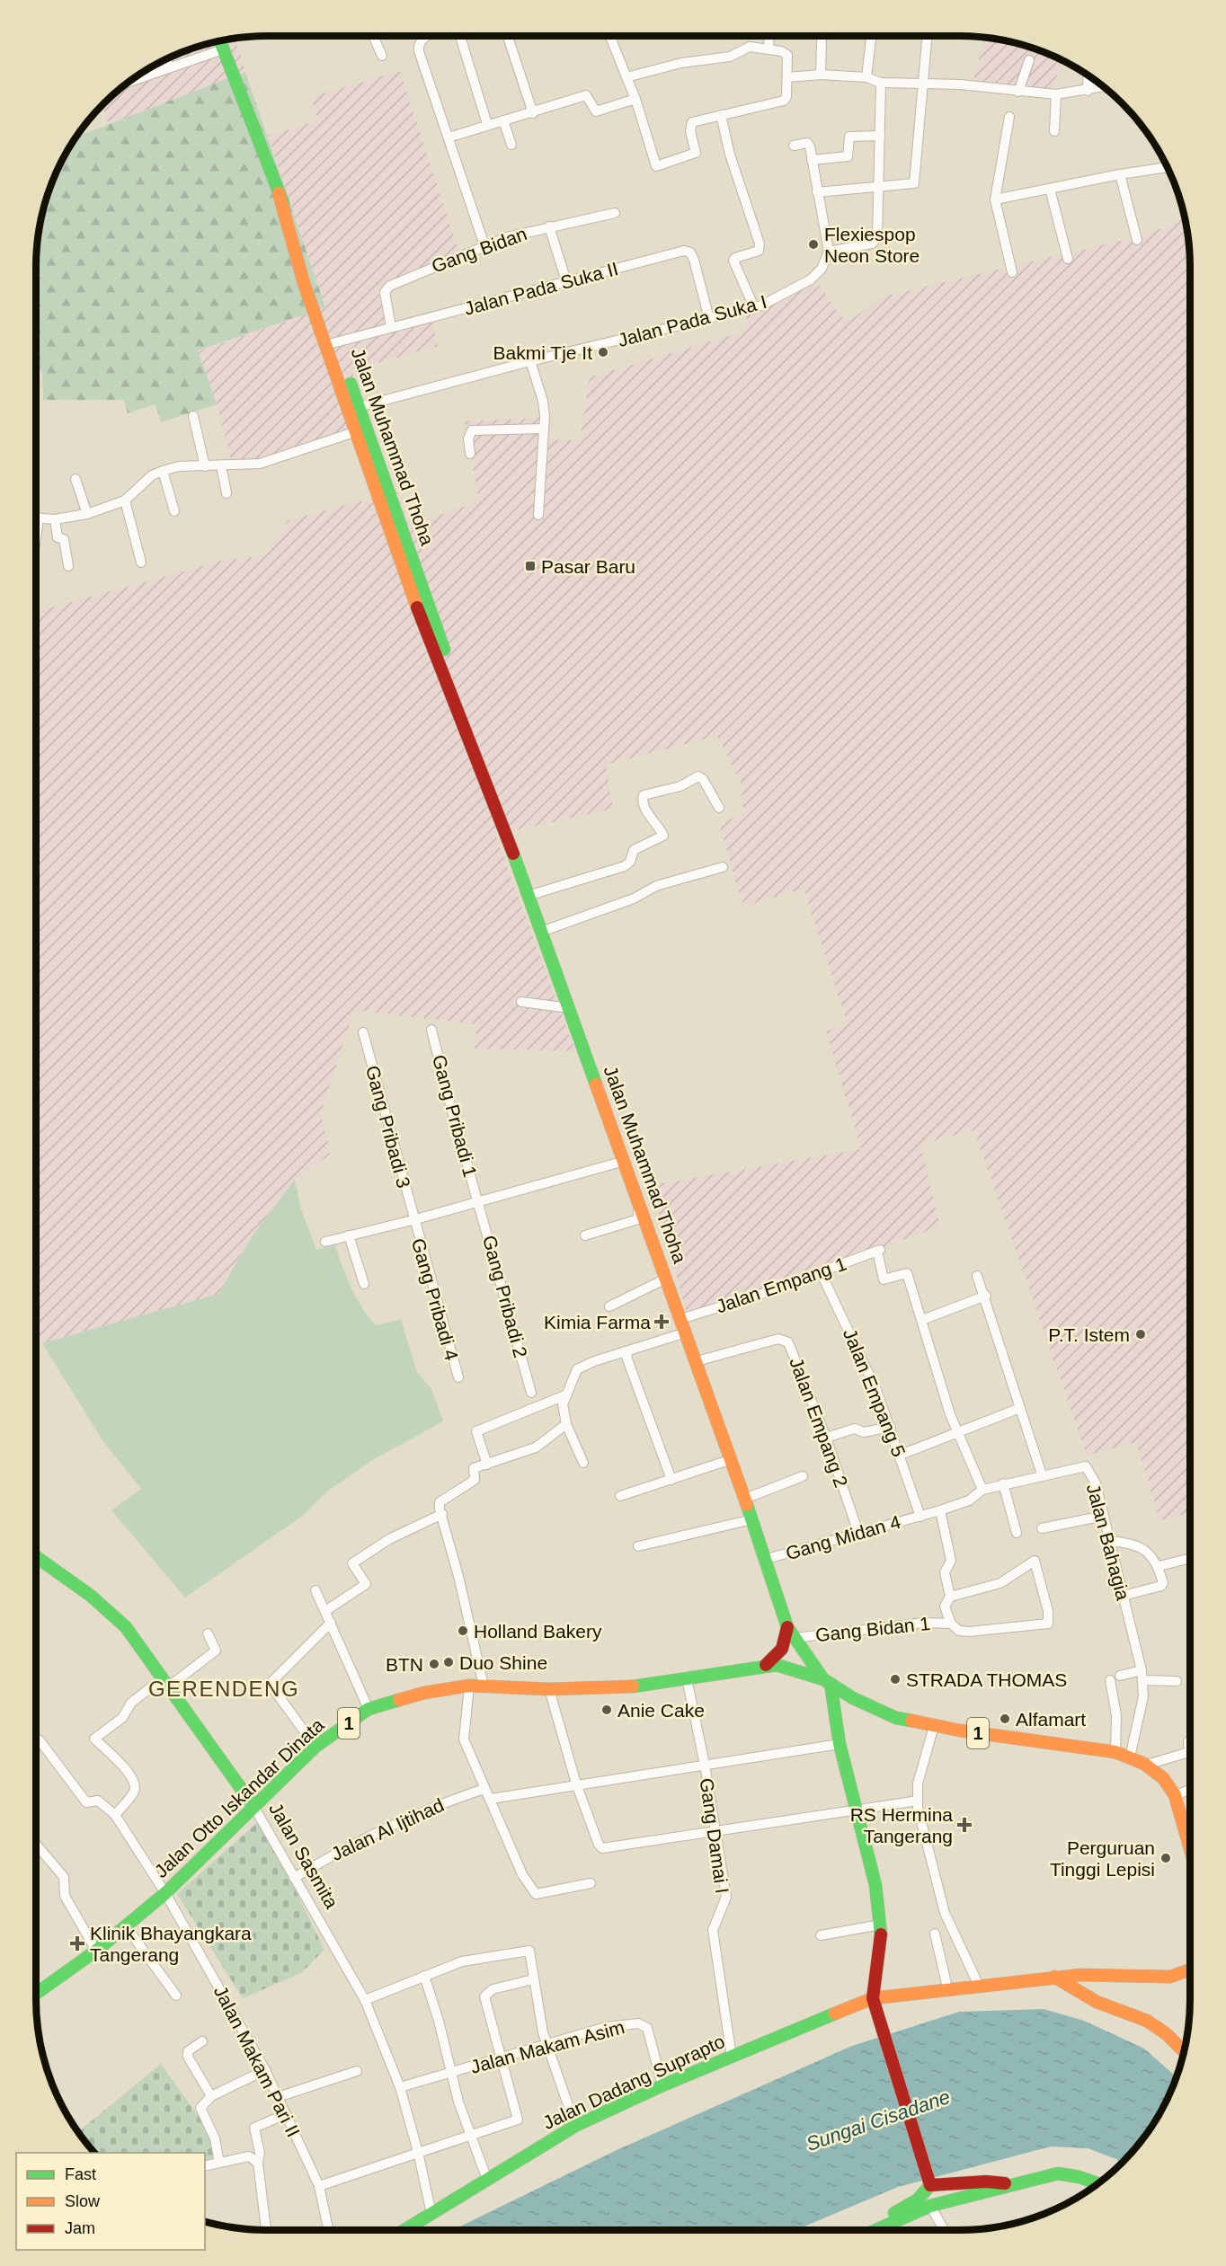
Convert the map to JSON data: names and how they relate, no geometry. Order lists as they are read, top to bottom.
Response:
{
  "streets": {
    "main road": [
      "Jalan Muhammad Thoha",
      "1",
      "Jalan Otto Iskandar Dinata",
      "Jalan Sasmita",
      "Jalan Dadang Suprapto"
    ],
    "street": [
      "Gang Bidan",
      "Jalan Pada Suka II",
      "Jalan Pada Suka I",
      "Gang Pribadi 1",
      "Gang Pribadi 3",
      "Jalan Empang 1",
      "Gang Pribadi 2",
      "Gang Pribadi 4",
      "Jalan Empang 5",
      "Jalan Empang 2",
      "Gang Midan 4",
      "Jalan Bahagia",
      "Gang Bidan 1",
      "Jalan Al Ijtihad",
      "Gang Damai I",
      "Jalan Makam Asim",
      "Jalan Makam Pari II"
    ]
  },
  "crossings": [
    ["Gang Bidan", "Jalan Pada Suka II"],
    ["Jalan Pada Suka II", "Jalan Pada Suka I"],
    ["Jalan Pada Suka II", "Jalan Muhammad Thoha"],
    ["Jalan Pada Suka I", "Jalan Muhammad Thoha"],
    ["Jalan Muhammad Thoha", "Jalan Empang 1"],
    ["Jalan Muhammad Thoha", "Jalan Empang 2"],
    ["Jalan Muhammad Thoha", "Gang Midan 4"],
    ["Jalan Muhammad Thoha", "Gang Bidan 1"],
    ["Jalan Muhammad Thoha", "1"],
    ["Jalan Muhammad Thoha", "Jalan Otto Iskandar Dinata"],
    ["Gang Pribadi 1", "Gang Pribadi 2"],
    ["Gang Pribadi 3", "Gang Pribadi 4"],
    ["Jalan Empang 1", "Jalan Empang 5"],
    ["Jalan Empang 5", "Gang Midan 4"],
    ["Jalan Empang 5", "Jalan Bahagia"],
    ["Jalan Empang 2", "Gang Midan 4"],
    ["Gang Midan 4", "Jalan Bahagia"],
    ["Jalan Bahagia", "1"],
    ["1", "Jalan Otto Iskandar Dinata"],
    ["Jalan Otto Iskandar Dinata", "Gang Damai I"],
    ["Jalan Otto Iskandar Dinata", "Jalan Sasmita"],
    ["Jalan Otto Iskandar Dinata", "Jalan Makam Pari II"],
    ["Jalan Al Ijtihad", "Jalan Sasmita"],
    ["Gang Damai I", "Jalan Dadang Suprapto"],
    ["Jalan Sasmita", "Jalan Makam Asim"],
    ["Jalan Sasmita", "Jalan Dadang Suprapto"],
    ["Jalan Makam Asim", "Jalan Dadang Suprapto"]
  ],
  "districts": ["GERENDENG"],
  "water": ["Sungai Cisadane"],
  "places": {
    "other": [
      "Flexiespop Neon Store",
      "Bakmi Tje It",
      "P.T. Istem",
      "Holland Bakery",
      "Duo Shine",
      "BTN",
      "STRADA THOMAS",
      "Anie Cake",
      "Alfamart",
      "Perguruan Tinggi Lepisi"
    ],
    "transit": ["Pasar Baru"],
    "health": ["Kimia Farma", "RS Hermina Tangerang", "Klinik Bhayangkara Tangerang"]
  },
  "legend": ["Fast", "Slow", "Jam"]
}
